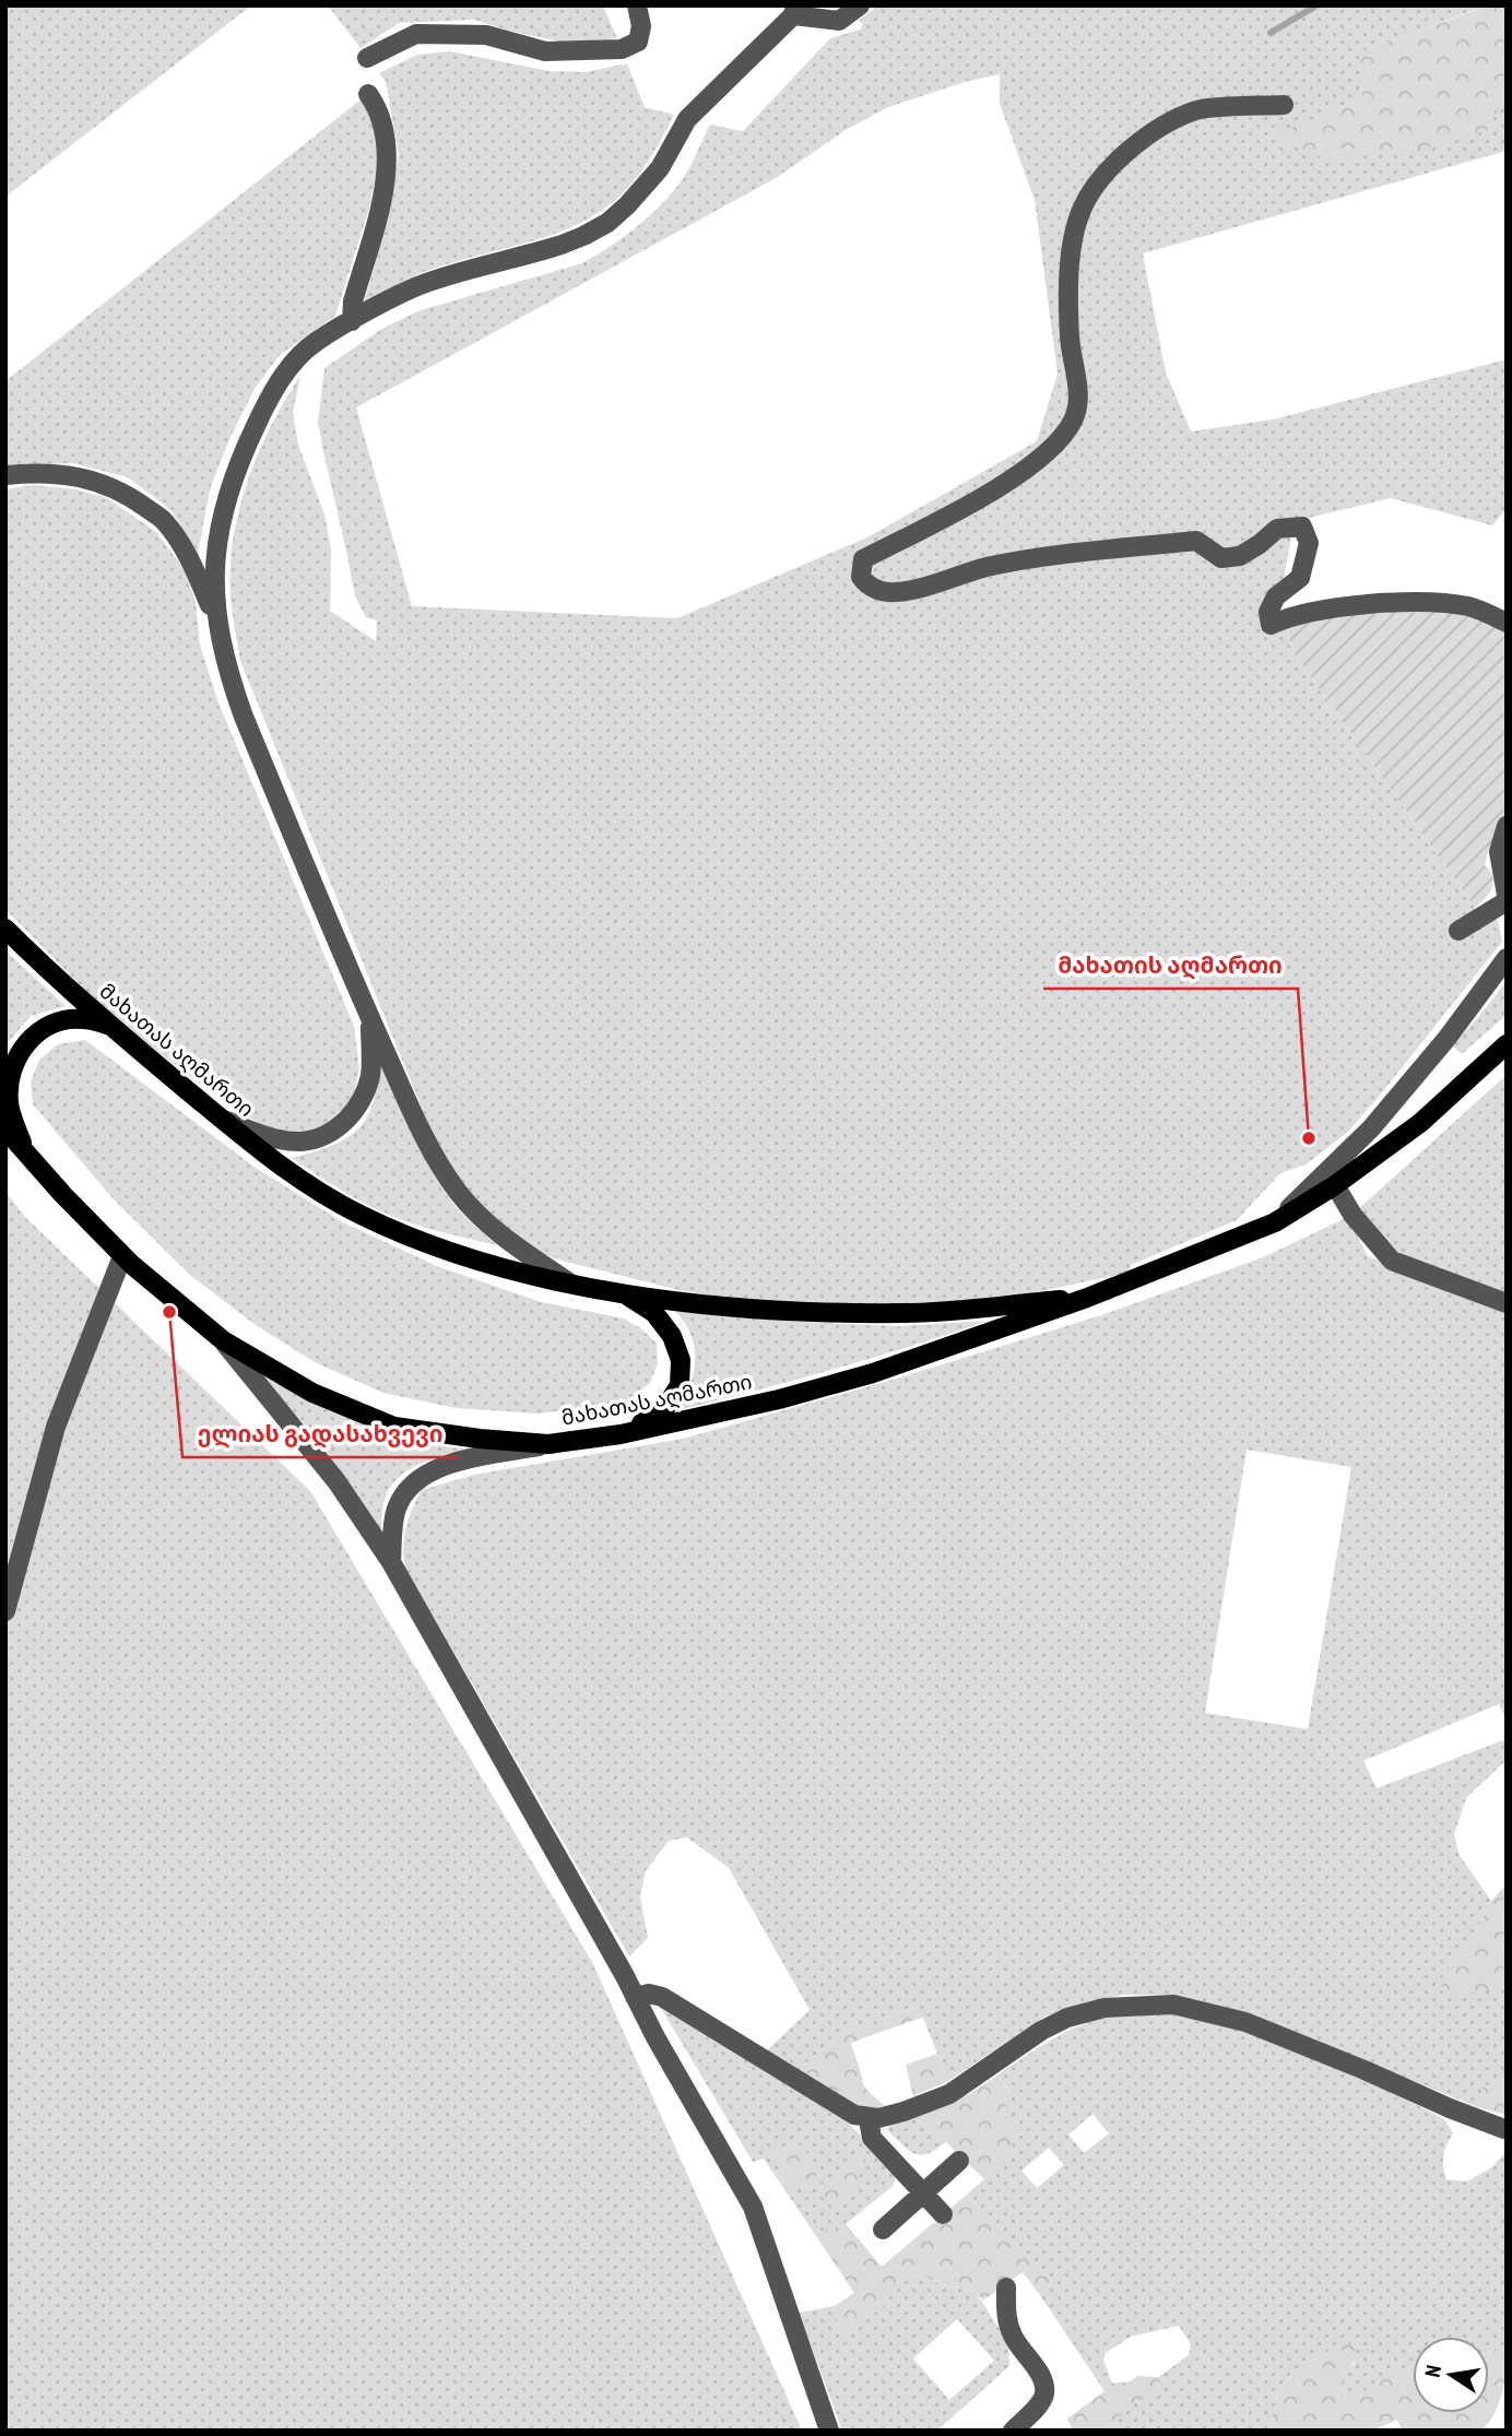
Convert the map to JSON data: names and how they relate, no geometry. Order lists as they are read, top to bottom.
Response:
{
  "streets": {
    "main road": ["მახათას აღმართი"]
  },
  "places": ["მახათის აღმართი", "ელიას გადასახვევი"],
  "north": "left"
}
